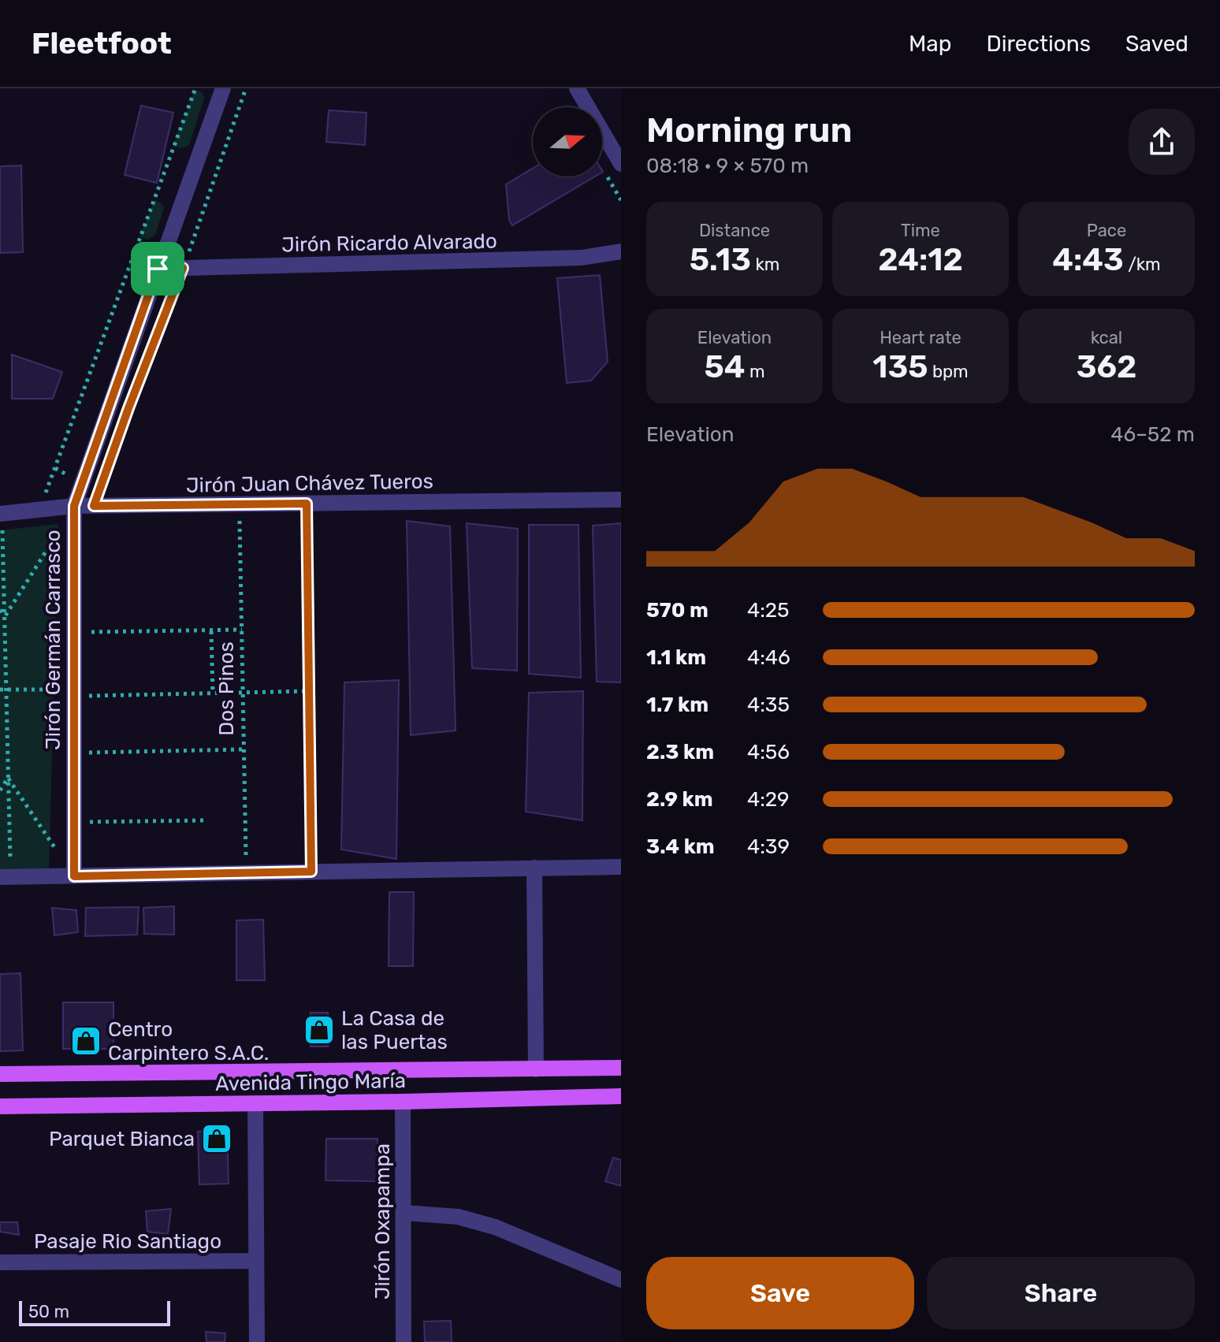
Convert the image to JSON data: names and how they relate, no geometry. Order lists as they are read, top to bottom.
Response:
{
  "streets": {
    "main road": ["Avenida Tingo María"],
    "street": [
      "Jirón Ricardo Alvarado",
      "Jirón Juan Chávez Tueros",
      "Jirón Germán Carrasco",
      "Jirón Oxapampa",
      "Pasaje Rio Santiago"
    ],
    "path": ["Dos Pinos"]
  },
  "crossings": [
    ["Jirón Ricardo Alvarado", "Jirón Germán Carrasco"],
    ["Jirón Juan Chávez Tueros", "Jirón Germán Carrasco"],
    ["Jirón Juan Chávez Tueros", "Dos Pinos"],
    ["Avenida Tingo María", "Jirón Oxapampa"]
  ],
  "places": {
    "shop": ["La Casa de las Puertas", "Centro Carpintero S.A.C.", "Parquet Bianca"]
  },
  "scale_bar": "50 m",
  "north": "right",
  "page": {
    "header": "Fleetfoot",
    "nav": ["Map", "Directions", "Saved"],
    "heading": ["Morning run", "08:18 · 9 × 570 m"],
    "stats": [
      ["Distance", "5.13 km"],
      ["Time", "24:12"],
      ["Pace", "4:43 /km"],
      ["Elevation", "54 m"],
      ["Heart rate", "135 bpm"],
      ["kcal", "362"]
    ],
    "chart": ["Elevation", "46–52 m"],
    "list": [
      {
        "name": "570 m",
        "note": "4:25"
      },
      {
        "name": "1.1 km",
        "note": "4:46"
      },
      {
        "name": "1.7 km",
        "note": "4:35"
      },
      {
        "name": "2.3 km",
        "note": "4:56"
      },
      {
        "name": "2.9 km",
        "note": "4:29"
      },
      {
        "name": "3.4 km",
        "note": "4:39"
      }
    ],
    "buttons": ["Save", "Share"],
    "scale": "50 m"
  }
}
